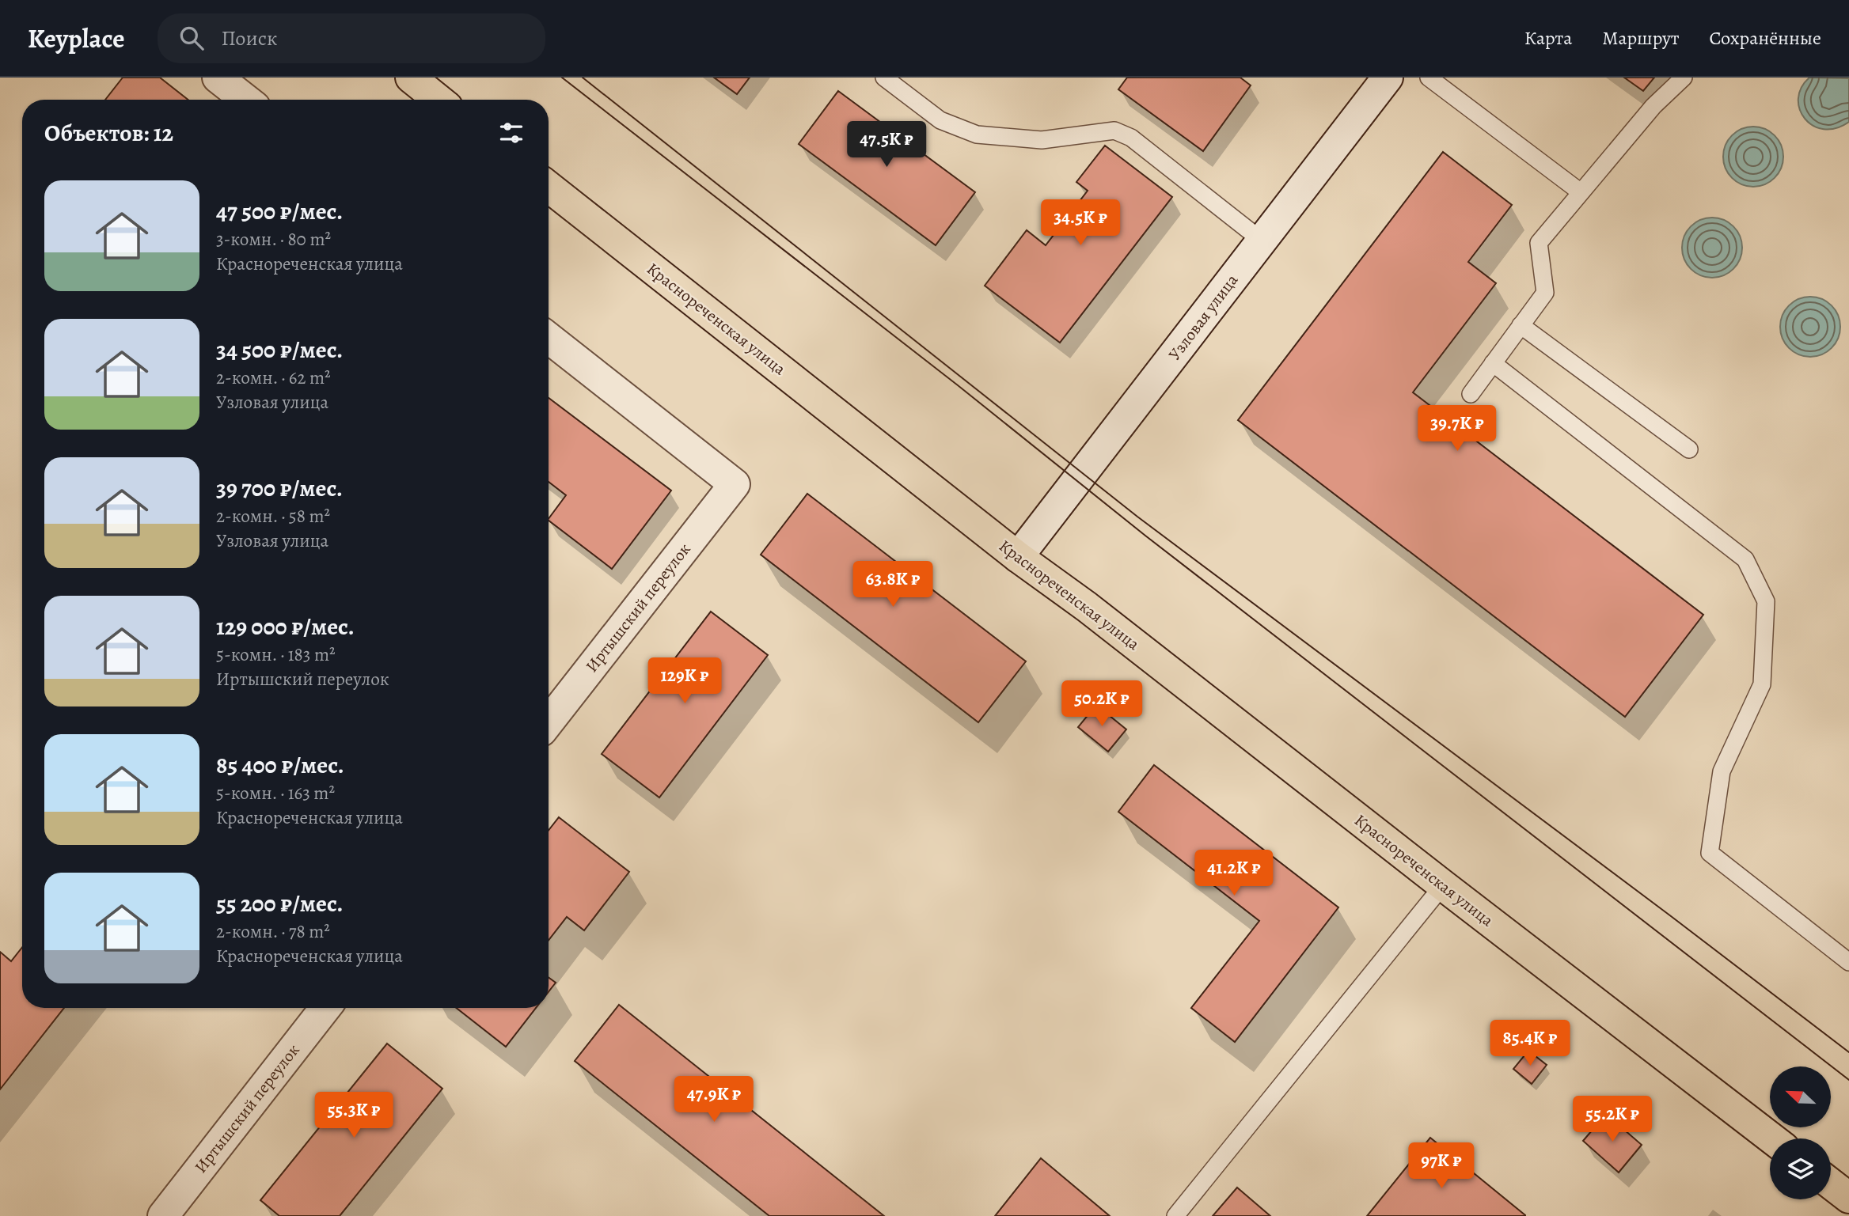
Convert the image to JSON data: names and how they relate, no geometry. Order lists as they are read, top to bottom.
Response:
{
  "streets": {
    "main road": ["Краснореченская улица"],
    "street": ["Узловая улица", "Иртышский переулок"]
  },
  "crossings": [
    ["Узловая улица", "Краснореченская улица"]
  ],
  "north": "top left",
  "page": {
    "header": "Keyplace",
    "search": "Поиск",
    "nav": ["Карта", "Маршрут", "Сохранённые"],
    "heading": "Объектов: 12",
    "price": [
      "47.5K ₽",
      "34.5K ₽",
      "39.7K ₽",
      "63.8K ₽",
      "129K ₽",
      "50.2K ₽",
      "41.2K ₽",
      "85.4K ₽",
      "47.9K ₽",
      "55.3K ₽",
      "55.2K ₽",
      "97K ₽"
    ],
    "list": [
      {
        "name": "47 500 ₽/мес.",
        "note": "3-комн. · 80 m² · Краснореченская улица"
      },
      {
        "name": "34 500 ₽/мес.",
        "note": "2-комн. · 62 m² · Узловая улица"
      },
      {
        "name": "39 700 ₽/мес.",
        "note": "2-комн. · 58 m² · Узловая улица"
      },
      {
        "name": "129 000 ₽/мес.",
        "note": "5-комн. · 183 m² · Иртышский переулок"
      },
      {
        "name": "85 400 ₽/мес.",
        "note": "5-комн. · 163 m² · Краснореченская улица"
      },
      {
        "name": "55 200 ₽/мес.",
        "note": "2-комн. · 78 m² · Краснореченская улица"
      }
    ]
  }
}
